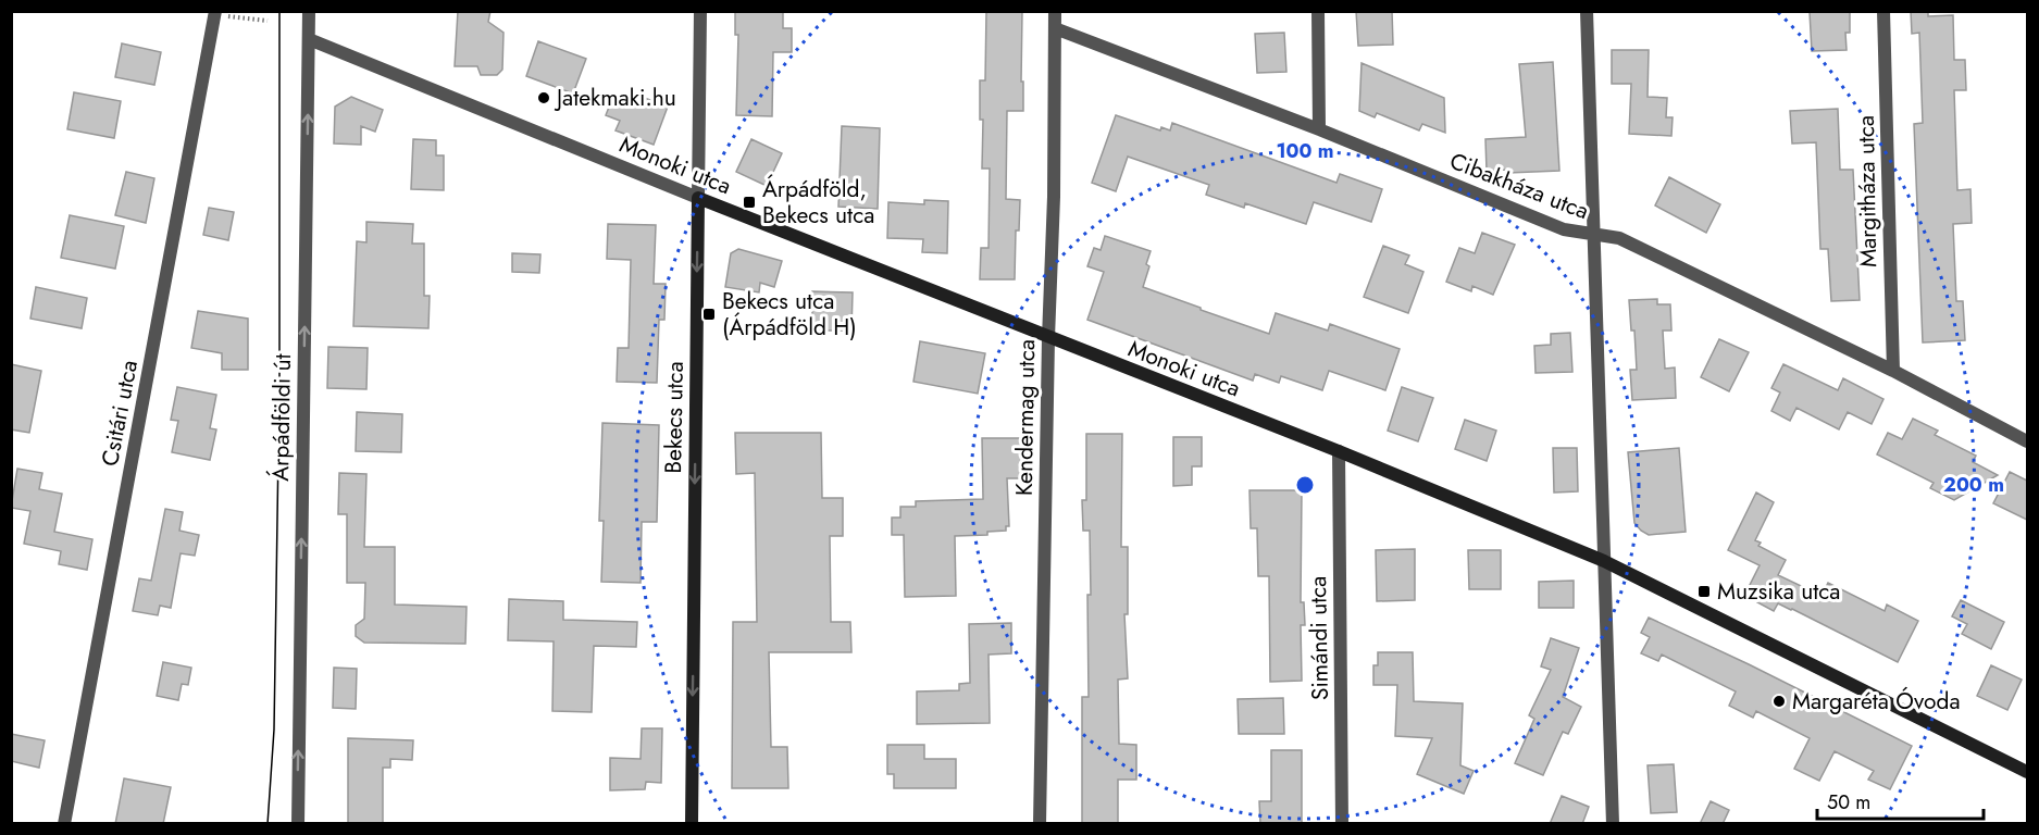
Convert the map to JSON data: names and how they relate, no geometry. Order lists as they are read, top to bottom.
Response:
{
  "streets": {
    "street": [
      "Monoki utca",
      "Cibakháza utca",
      "Margitháza utca",
      "Csitári utca",
      "Árpádföldi út",
      "Bekecs utca",
      "Kendermag utca",
      "Simándi utca"
    ]
  },
  "crossings": [
    ["Monoki utca", "Árpádföldi út"],
    ["Monoki utca", "Bekecs utca"],
    ["Monoki utca", "Kendermag utca"],
    ["Monoki utca", "Simándi utca"],
    ["Cibakháza utca", "Margitháza utca"],
    ["Cibakháza utca", "Kendermag utca"]
  ],
  "one_way": ["Árpádföldi út", "Bekecs utca"],
  "places": {
    "other": ["Jatekmaki.hu", "Margaréta Óvoda"],
    "transit": ["Árpádföld, Bekecs utca", "Bekecs utca (Árpádföld H)", "Muzsika utca"]
  },
  "scale_bar": "50 m",
  "rings": ["100 m", "200 m"]
}
